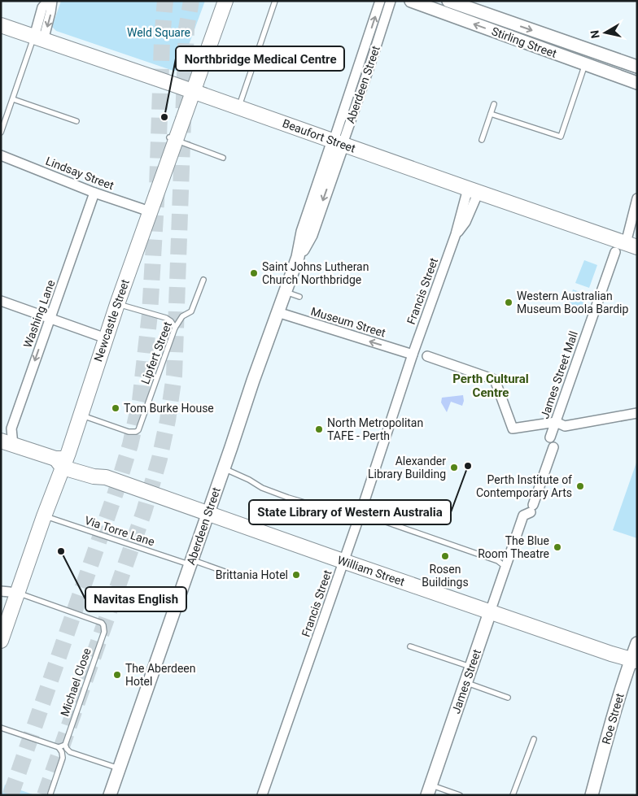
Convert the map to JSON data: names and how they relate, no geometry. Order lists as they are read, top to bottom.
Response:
{
  "streets": {
    "main road": ["Beaufort Street", "Newcastle Street", "William Street"],
    "street": [
      "Stirling Street",
      "Aberdeen Street",
      "Lindsay Street",
      "Francis Street",
      "Washing Lane",
      "Museum Street",
      "James Street Mall",
      "James Street",
      "Roe Street"
    ],
    "lane": ["Lipfert Street", "Via Torre Lane", "Michael Close"]
  },
  "crossings": [
    ["Aberdeen Street", "Beaufort Street"],
    ["Aberdeen Street", "Museum Street"],
    ["Aberdeen Street", "Via Torre Lane"],
    ["Aberdeen Street", "William Street"],
    ["Beaufort Street", "Francis Street"],
    ["Beaufort Street", "Newcastle Street"],
    ["Beaufort Street", "James Street Mall"],
    ["Lindsay Street", "Washing Lane"],
    ["Lindsay Street", "Newcastle Street"],
    ["Francis Street", "Museum Street"],
    ["Francis Street", "William Street"],
    ["Washing Lane", "William Street"],
    ["Newcastle Street", "Lipfert Street"],
    ["Newcastle Street", "Via Torre Lane"],
    ["Newcastle Street", "William Street"],
    ["Newcastle Street", "Michael Close"],
    ["William Street", "James Street"],
    ["William Street", "Roe Street"]
  ],
  "one_way": ["Washing Lane", "Museum Street"],
  "districts": ["Perth Cultural Centre"],
  "parks": ["Weld Square"],
  "places": [
    "Northbridge Medical Centre",
    "Saint Johns Lutheran Church Northbridge",
    "Western Australian Museum Boola Bardip",
    "Tom Burke House",
    "North Metropolitan TAFE - Perth",
    "State Library of Western Australia",
    "Alexander Library Building",
    "Perth Institute of Contemporary Arts",
    "The Blue Room Theatre",
    "Navitas English",
    "Rosen Buildings",
    "Brittania Hotel",
    "The Aberdeen Hotel"
  ],
  "north": "left"
}
